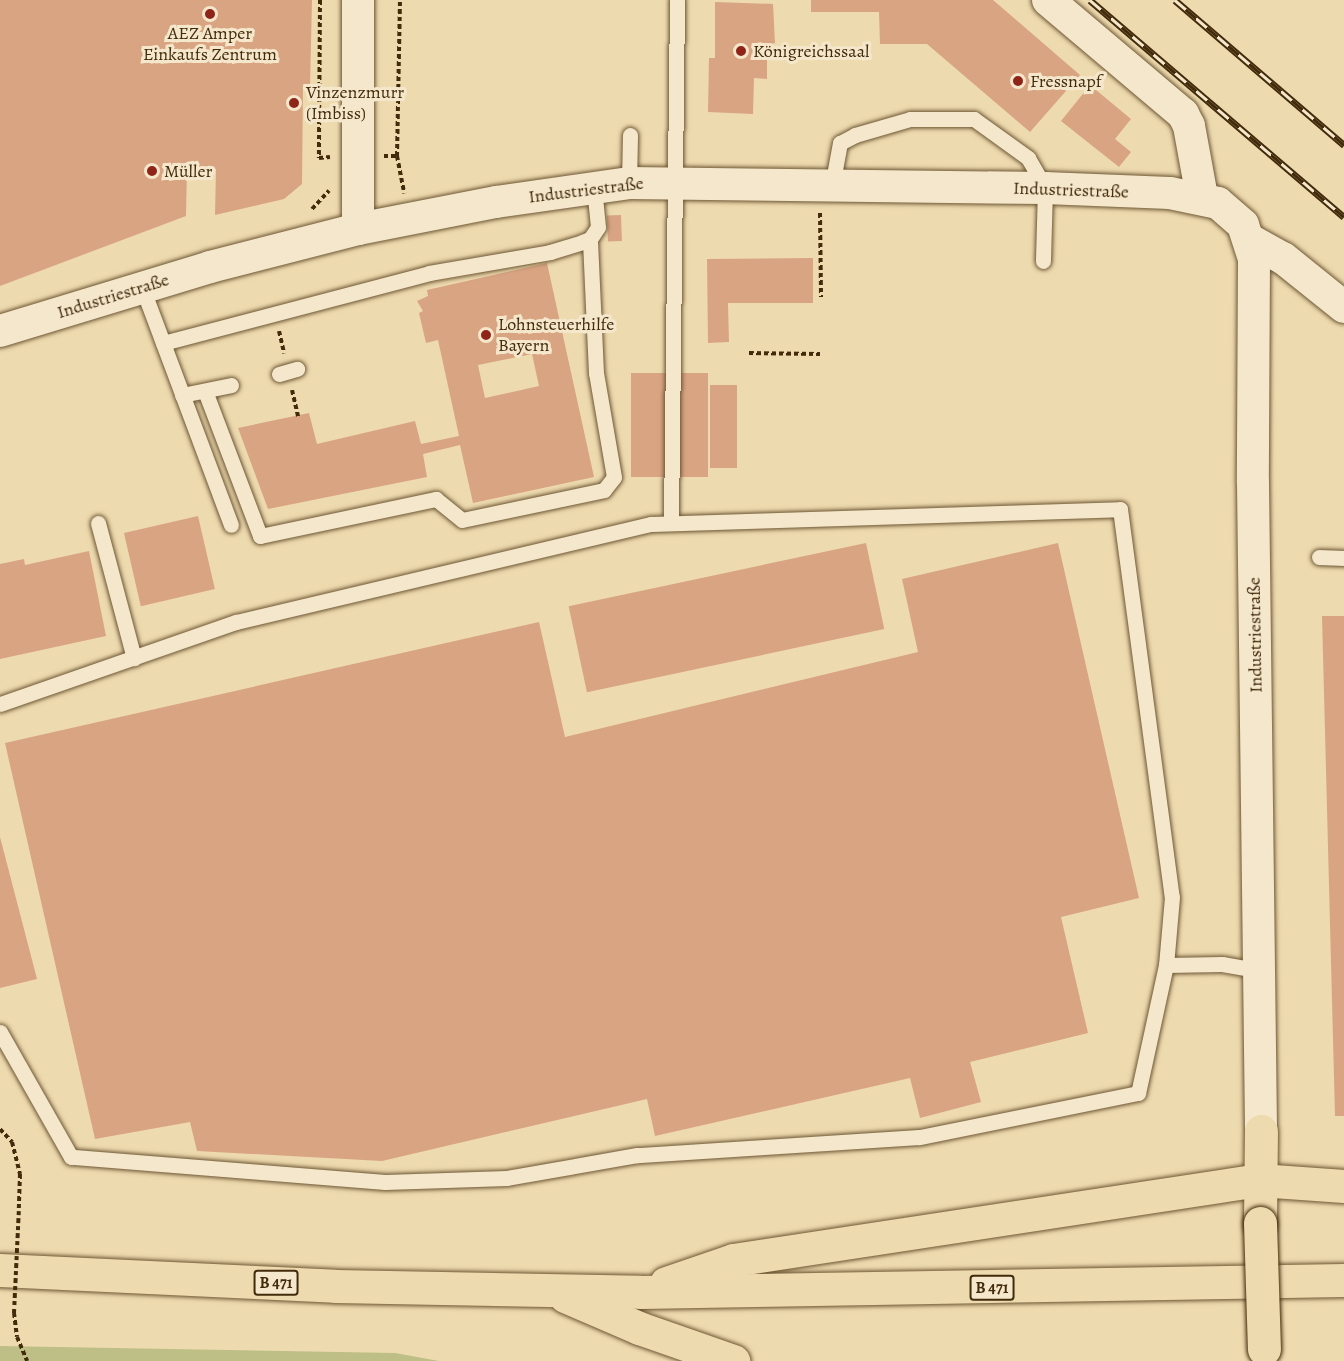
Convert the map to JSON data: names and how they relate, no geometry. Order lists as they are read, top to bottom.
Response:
{
  "streets": {
    "highway": ["B 471"],
    "street": ["Industriestraße"]
  },
  "places": [
    "AEZ Amper Einkaufs Zentrum",
    "Königreichssaal",
    "Fressnapf",
    "Vinzenzmurr (Imbiss)",
    "Müller",
    "Lohnsteuerhilfe Bayern"
  ]
}
